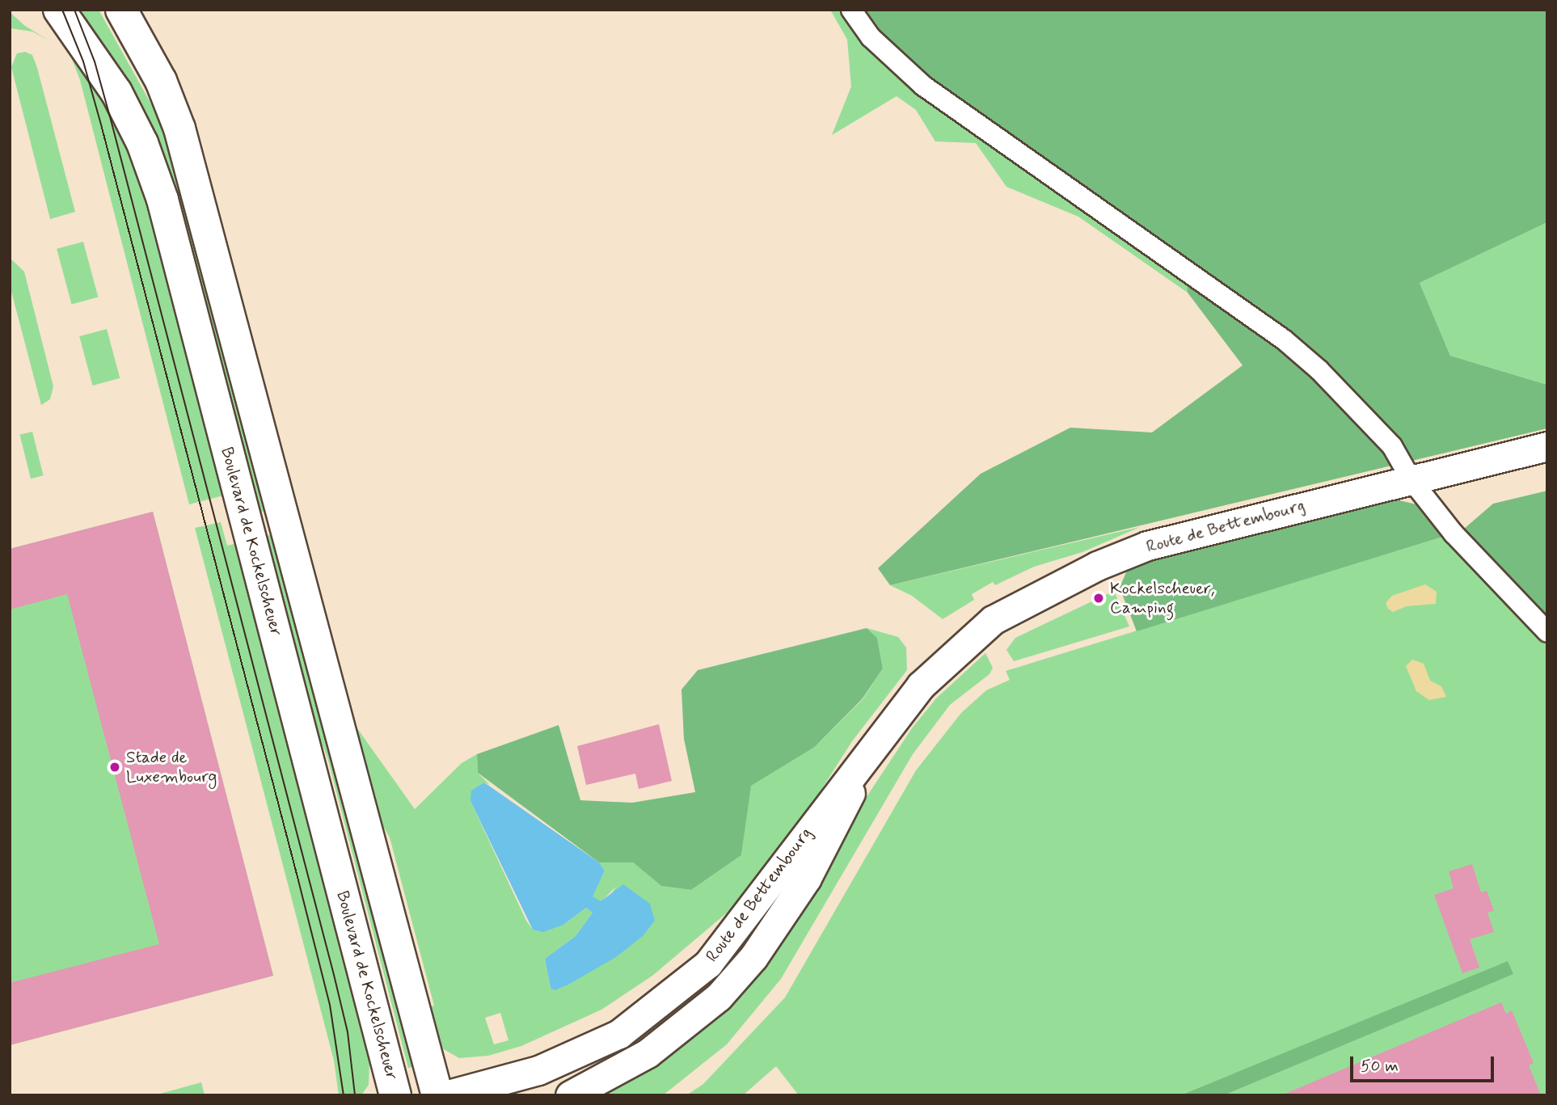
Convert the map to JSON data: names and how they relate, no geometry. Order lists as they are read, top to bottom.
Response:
{
  "streets": {
    "main road": ["Route de Bettembourg", "Boulevard de Kockelscheuer"]
  },
  "places": ["Kockelscheuer, Camping", "Stade de Luxembourg"],
  "scale_bar": "50 m"
}
